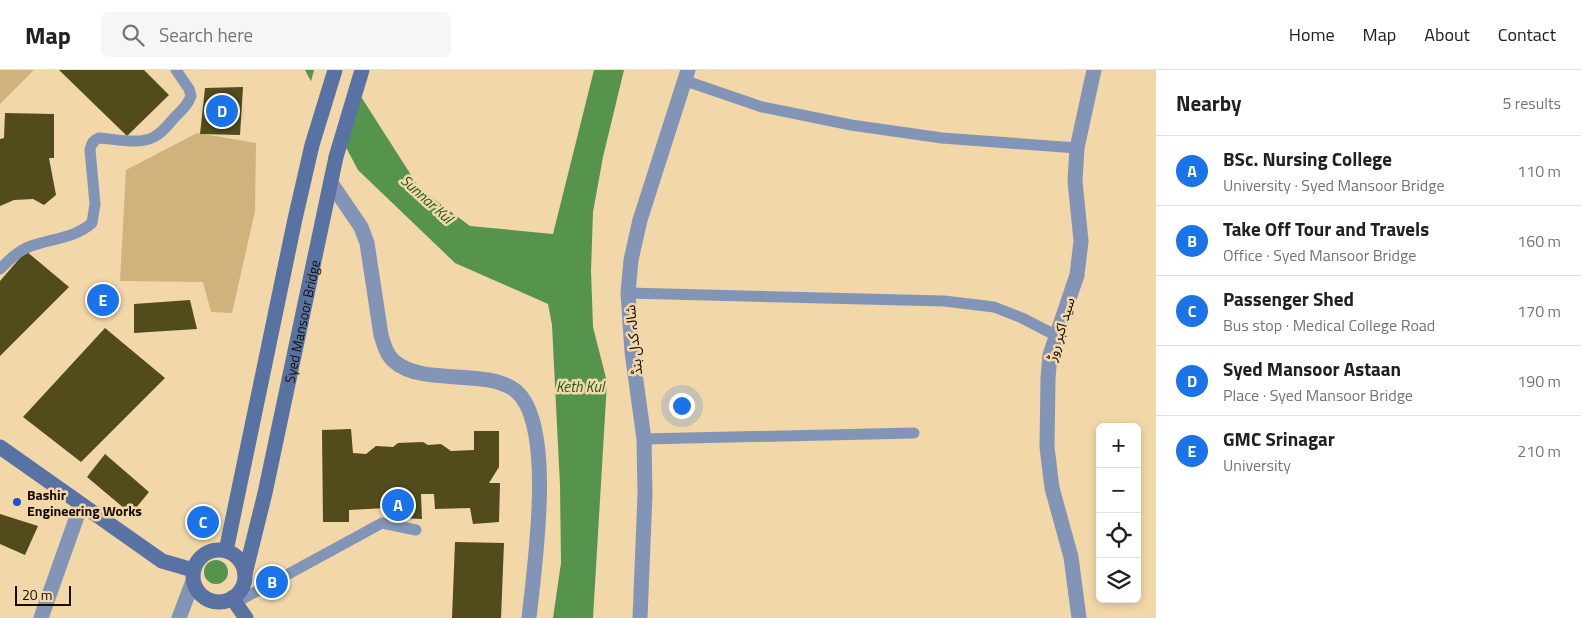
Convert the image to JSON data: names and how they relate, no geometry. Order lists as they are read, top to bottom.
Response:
{
  "streets": {
    "main road": ["Syed Mansoor Bridge"],
    "street": ["سید اکبر روڑ", "شالہ کدل بنڈ"]
  },
  "water": ["Sunnar Kul", "Keth Kul"],
  "places": ["Bashir Engineering Works"],
  "scale_bar": "20 m",
  "page": {
    "header": "Map",
    "search": "Search here",
    "nav": [
      "Home",
      "Map",
      "About",
      "Contact"
    ],
    "heading": ["Nearby", "5 results"],
    "pins": [
      "D",
      "E",
      "A",
      "C",
      "B"
    ],
    "list": [
      {
        "mark": "A",
        "name": "BSc. Nursing College",
        "note": "University · Syed Mansoor Bridge",
        "value": "110 m"
      },
      {
        "mark": "B",
        "name": "Take Off Tour and Travels",
        "note": "Office · Syed Mansoor Bridge",
        "value": "160 m"
      },
      {
        "mark": "C",
        "name": "Passenger Shed",
        "note": "Bus stop · Medical College Road",
        "value": "170 m"
      },
      {
        "mark": "D",
        "name": "Syed Mansoor Astaan",
        "note": "Place · Syed Mansoor Bridge",
        "value": "190 m"
      },
      {
        "mark": "E",
        "name": "GMC Srinagar",
        "note": "University",
        "value": "210 m"
      }
    ],
    "map_buttons": ["+", "−"],
    "scale": "20 m"
  }
}
